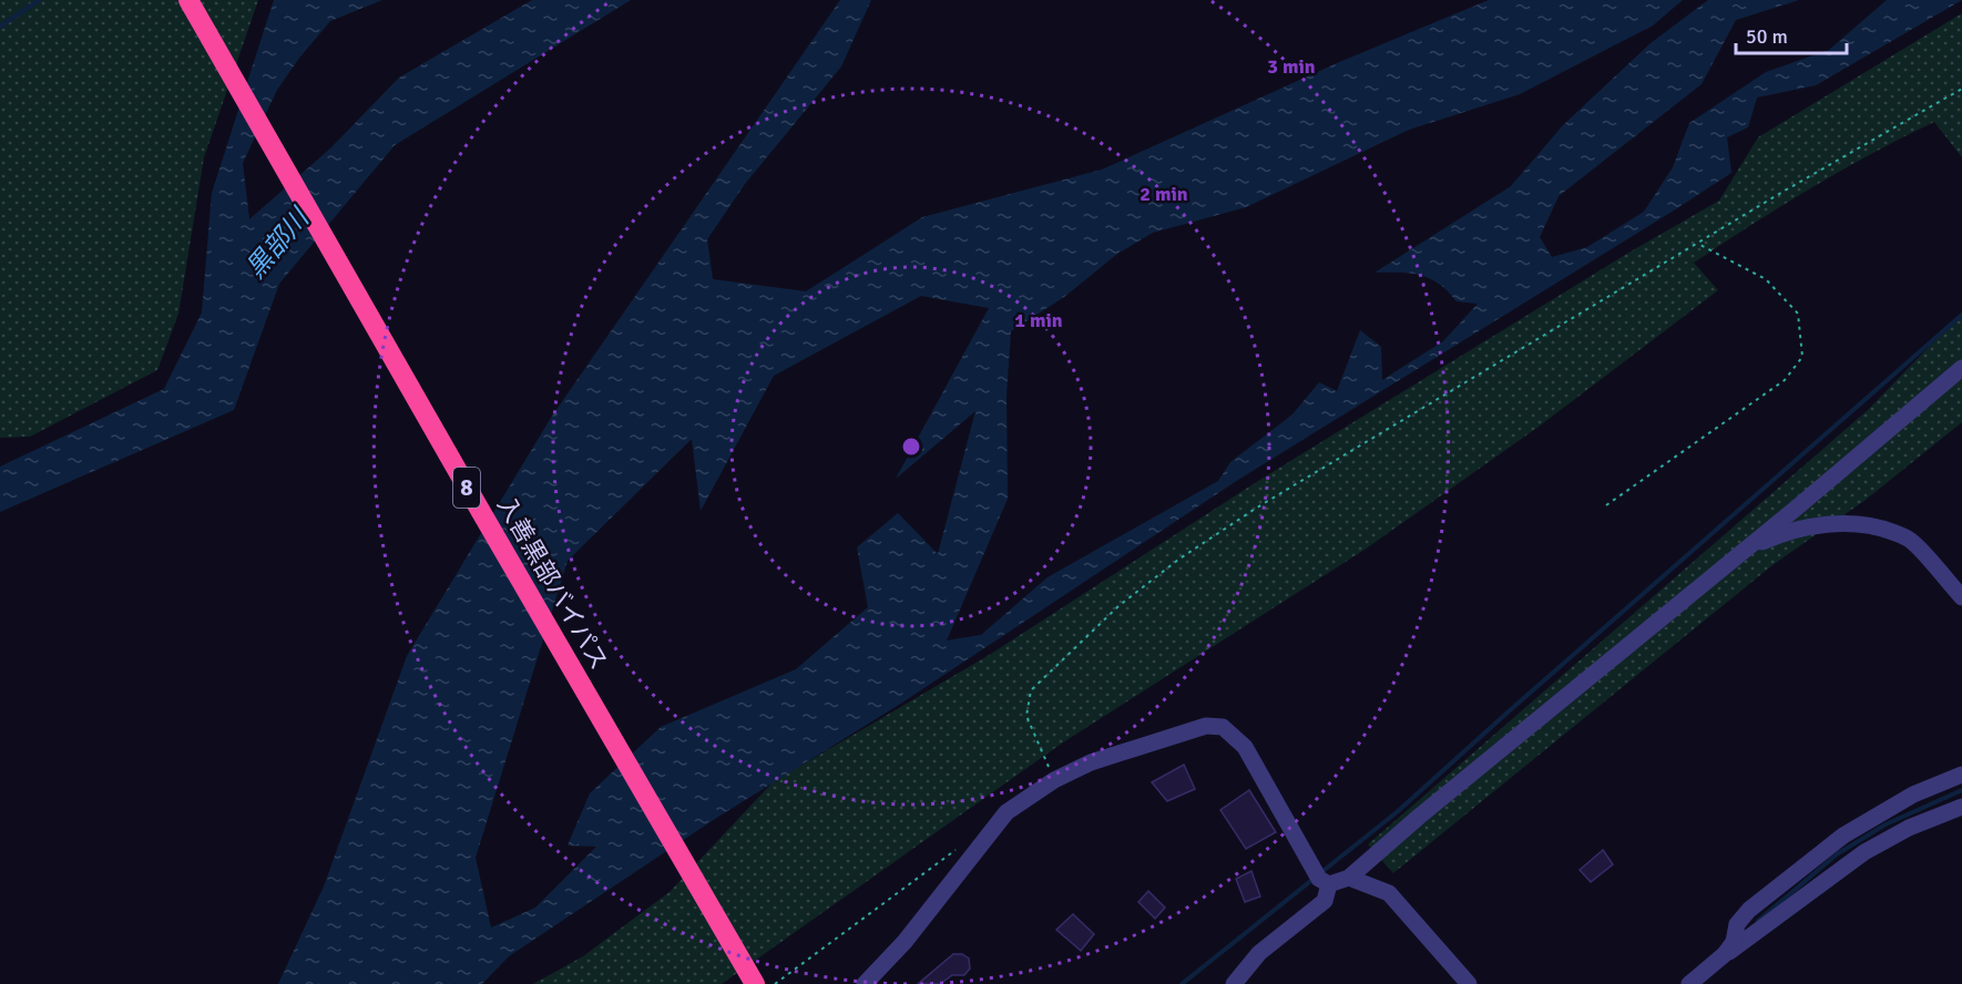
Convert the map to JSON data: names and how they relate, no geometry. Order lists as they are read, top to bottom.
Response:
{
  "streets": {
    "highway": ["8", "入善黒部バイパス"]
  },
  "water": ["黒部川"],
  "scale_bar": "50 m",
  "rings": ["3 min", "2 min", "1 min"]
}
